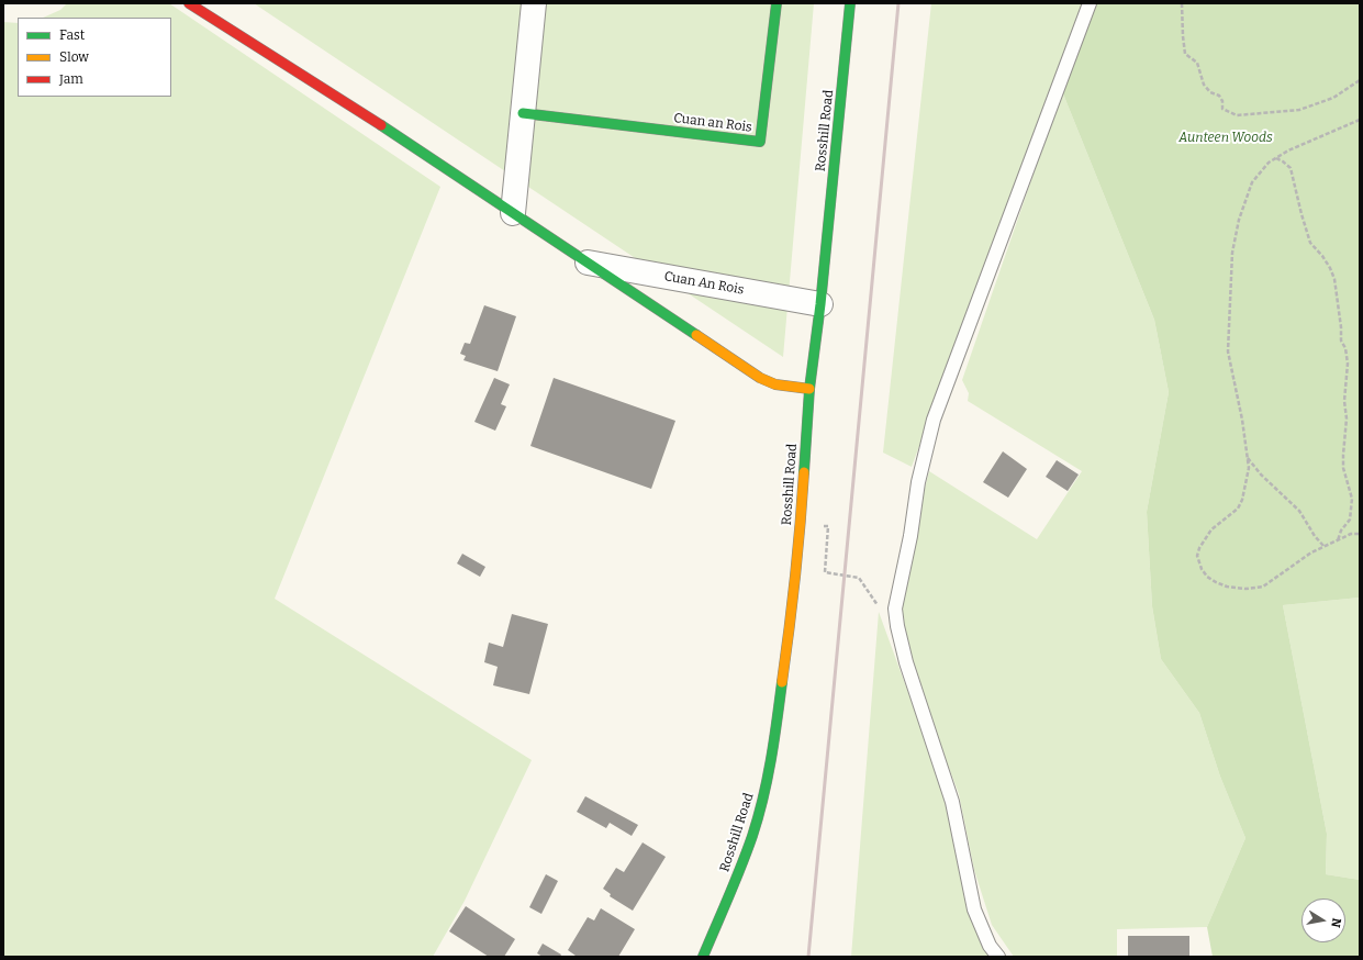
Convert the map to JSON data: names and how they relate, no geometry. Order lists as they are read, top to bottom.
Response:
{
  "streets": {
    "street": ["Cuan an Rois", "Rosshill Road", "Cuan An Rois"]
  },
  "crossings": [
    ["Rosshill Road", "Cuan An Rois"]
  ],
  "parks": ["Aunteen Woods"],
  "legend": ["Fast", "Slow", "Jam"],
  "north": "right"
}
